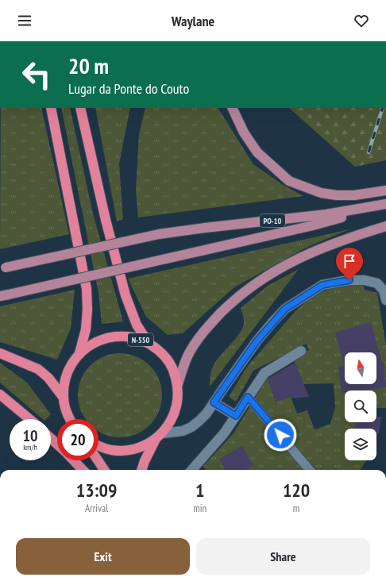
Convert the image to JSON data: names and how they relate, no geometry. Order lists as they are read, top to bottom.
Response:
{
  "streets": {
    "highway": ["N-550"],
    "main road": ["PO-10"]
  },
  "north": "top",
  "page": {
    "header": "Waylane",
    "turn": ["20 m", "Lugar da Ponte do Couto"],
    "speed": "10 km/h",
    "limit": "20",
    "eta": [
      "13:09",
      "Arrival",
      "1",
      "min",
      "120",
      "m"
    ],
    "buttons": ["Exit", "Share"]
  }
}
